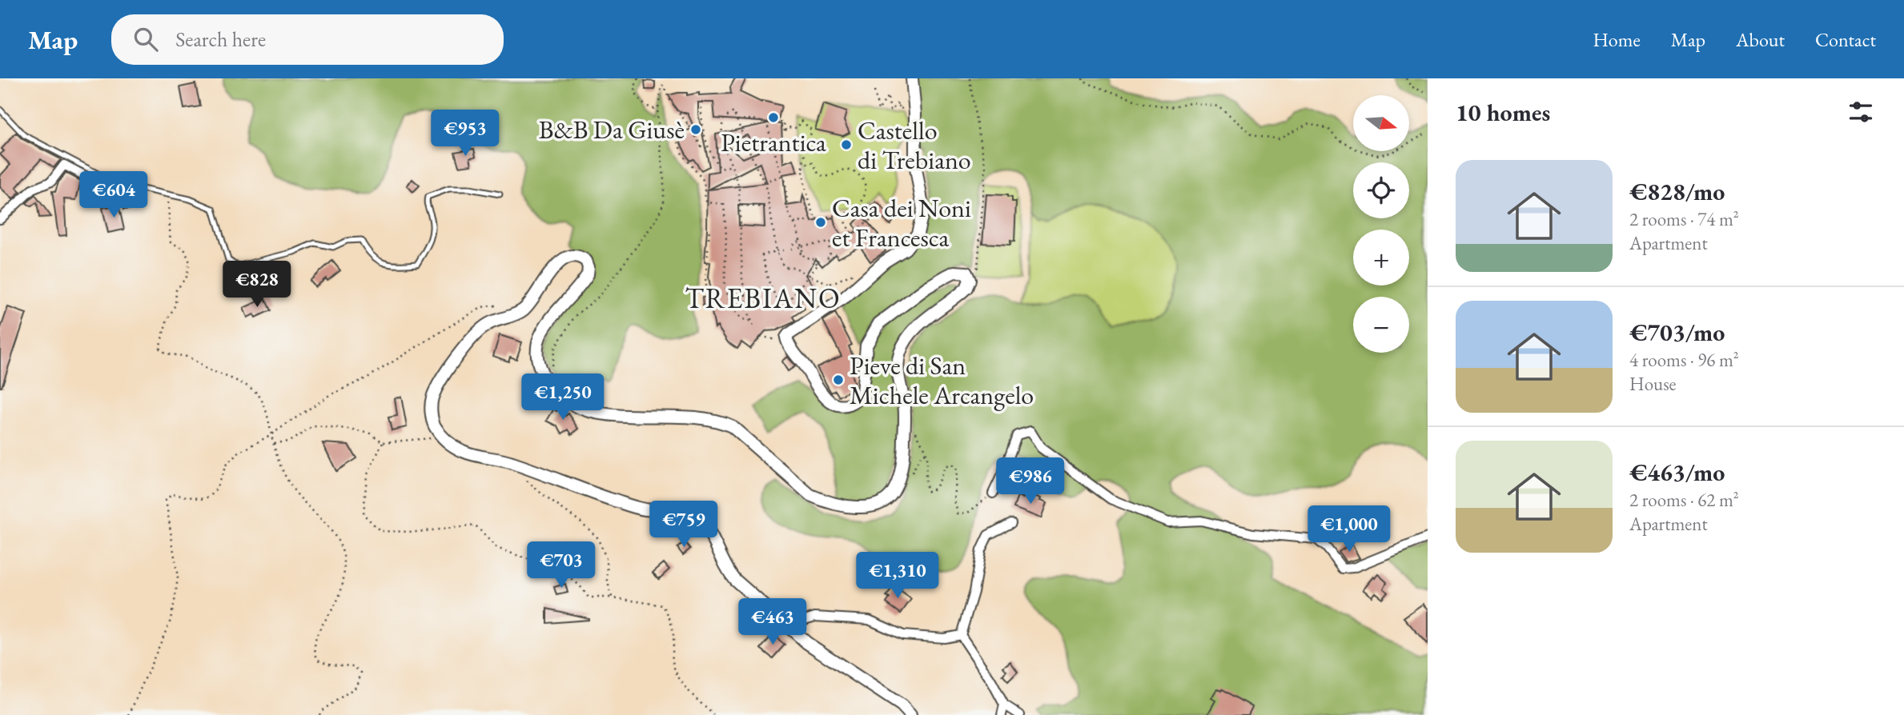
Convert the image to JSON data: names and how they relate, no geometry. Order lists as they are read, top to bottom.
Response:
{
  "districts": ["TREBIANO"],
  "places": [
    "Pietrantica",
    "B&B Da Giusè",
    "Castello di Trebiano",
    "Casa dei Noni et Francesca",
    "Pieve di San Michele Arcangelo"
  ],
  "north": "right",
  "page": {
    "header": "Map",
    "search": "Search here",
    "nav": [
      "Home",
      "Map",
      "About",
      "Contact"
    ],
    "heading": "10 homes",
    "map_buttons": ["+", "−"],
    "price": [
      "€953",
      "€604",
      "€828",
      "€1,250",
      "€986",
      "€759",
      "€1,000",
      "€703",
      "€1,310",
      "€463"
    ],
    "list": [
      {
        "name": "€828/mo",
        "note": "2 rooms · 74 m² · Apartment"
      },
      {
        "name": "€703/mo",
        "note": "4 rooms · 96 m² · House"
      },
      {
        "name": "€463/mo",
        "note": "2 rooms · 62 m² · Apartment"
      }
    ]
  }
}
